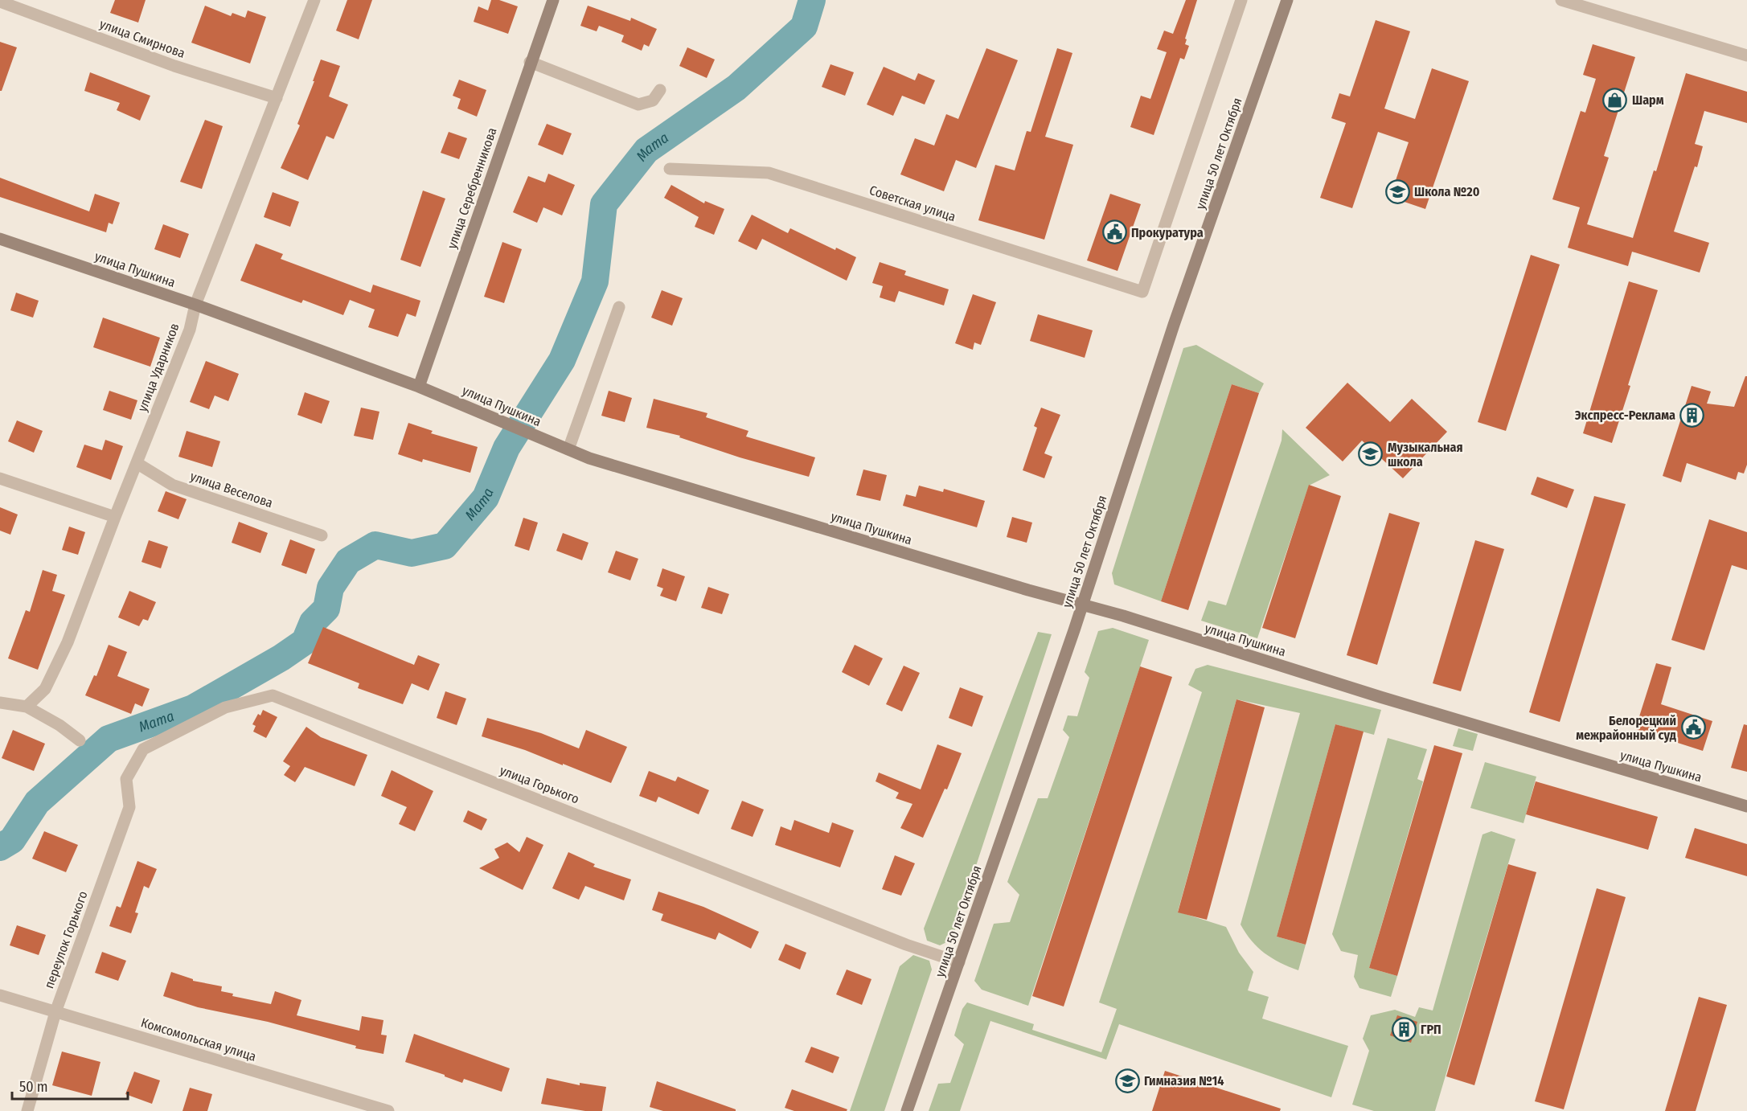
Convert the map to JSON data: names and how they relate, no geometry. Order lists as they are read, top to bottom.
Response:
{
  "streets": {
    "main road": ["улица 50 лет Октября", "улица Серебренникова", "улица Пушкина"],
    "street": [
      "улица Смирнова",
      "Советская улица",
      "улица Ударников",
      "улица Веселова",
      "улица Горького",
      "переулок Горького",
      "Комсомольская улица"
    ]
  },
  "crossings": [
    ["улица Смирнова", "улица Ударников"],
    ["улица 50 лет Октября", "улица Пушкина"],
    ["улица 50 лет Октября", "улица Горького"],
    ["улица Серебренникова", "улица Пушкина"],
    ["улица Пушкина", "улица Ударников"],
    ["улица Ударников", "улица Веселова"],
    ["улица Горького", "переулок Горького"],
    ["переулок Горького", "Комсомольская улица"]
  ],
  "water": ["Мата"],
  "places": {
    "shop": ["Шарм"],
    "school or university": ["Школа №20", "Музыкальная школа", "Гимназия №14"],
    "public building": ["Прокуратура", "Белорецкий межрайонный суд"],
    "building": ["Экспресс-Реклама", "ГРП"]
  },
  "scale_bar": "50 m"
}
